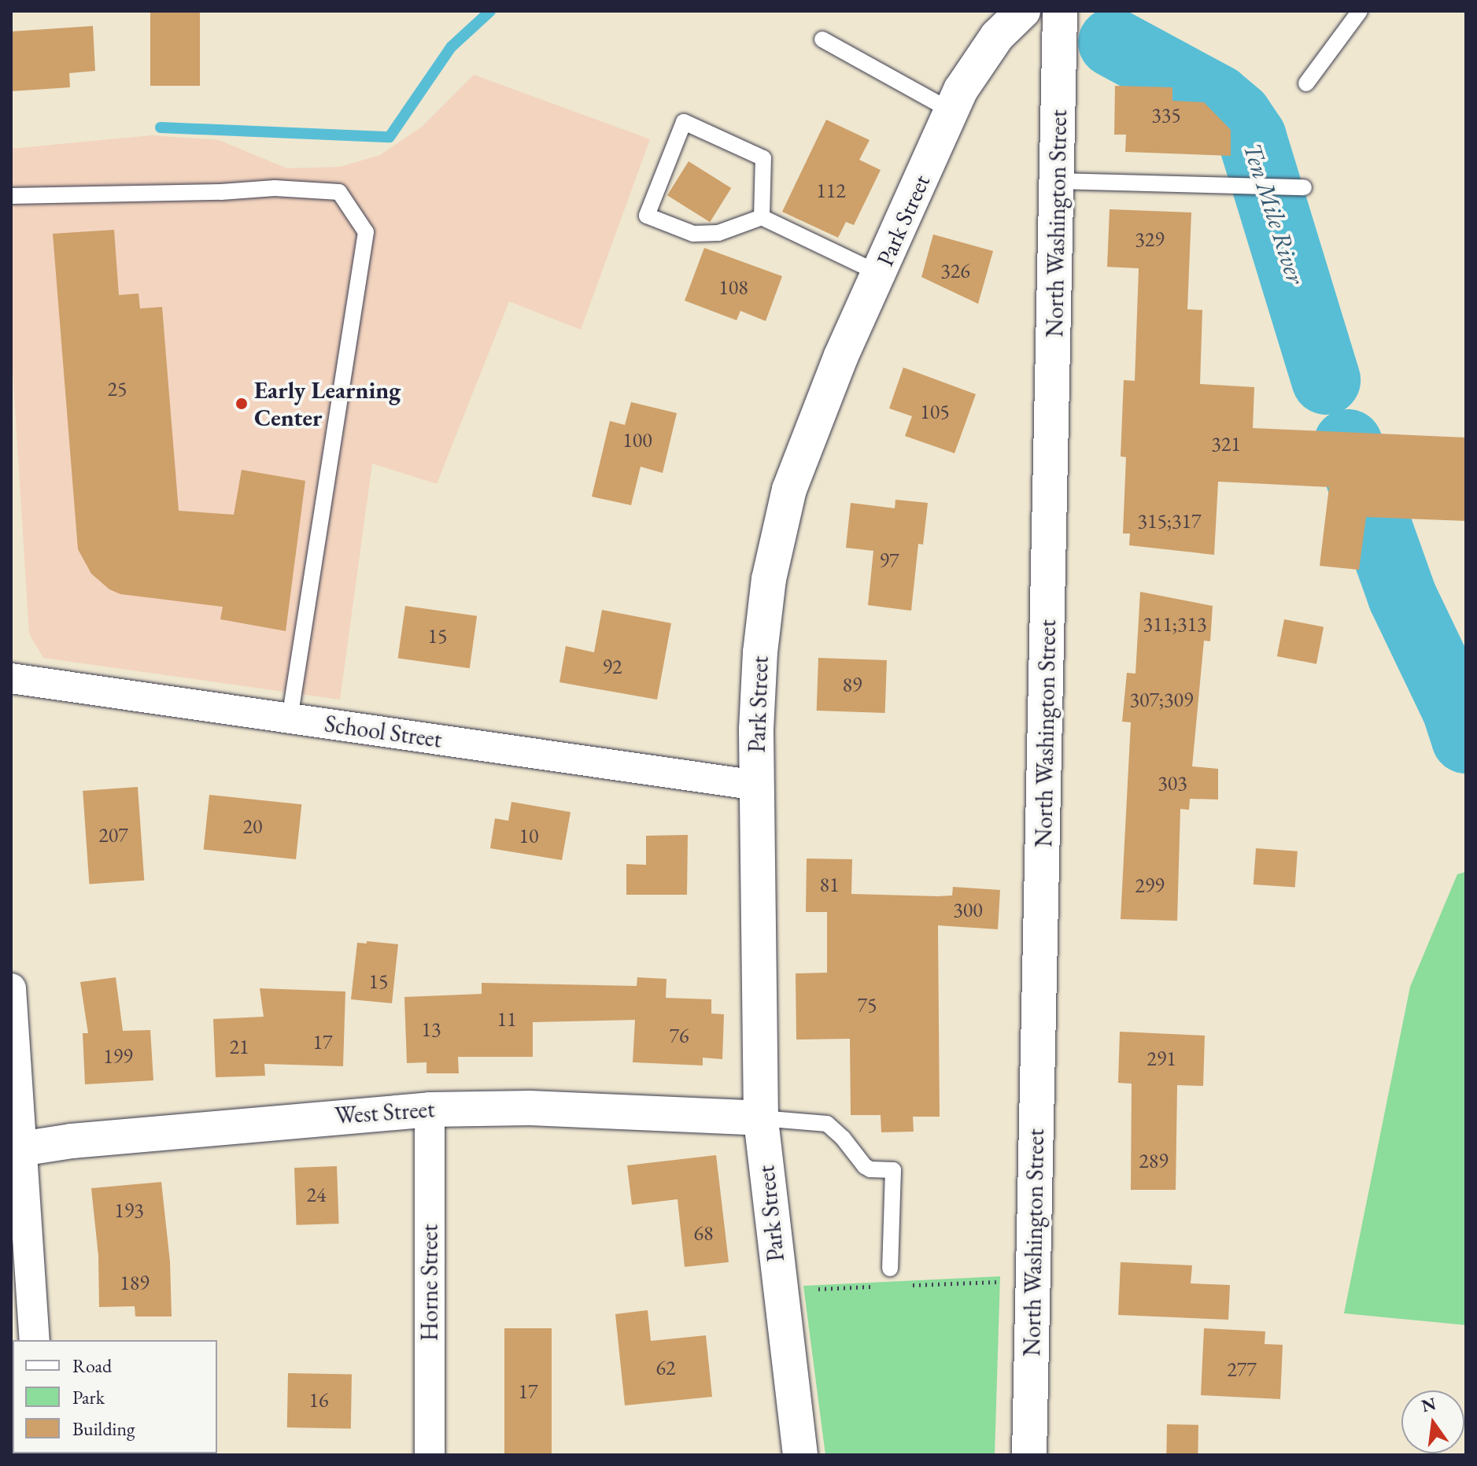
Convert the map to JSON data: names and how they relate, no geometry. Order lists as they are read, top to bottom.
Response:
{
  "streets": {
    "street": [
      "Park Street",
      "North Washington Street",
      "School Street",
      "West Street",
      "Horne Street"
    ]
  },
  "crossings": [
    ["Park Street", "School Street"],
    ["Park Street", "West Street"],
    ["West Street", "Horne Street"]
  ],
  "water": ["Ten Mile River"],
  "places": ["Early Learning Center"],
  "house_numbers": [
    "335",
    "112",
    "329",
    "326",
    "108",
    "25",
    "105",
    "100",
    "321",
    "315;317",
    "97",
    "311;313",
    "15",
    "92",
    "89",
    "307;309",
    "303",
    "20",
    "207",
    "10",
    "81",
    "299",
    "300",
    "15",
    "75",
    "11",
    "13",
    "76",
    "17",
    "21",
    "199",
    "291",
    "289",
    "24",
    "193",
    "68",
    "189",
    "62",
    "277",
    "17",
    "16"
  ],
  "legend": ["Road", "Park", "Building"],
  "north": "top"
}
